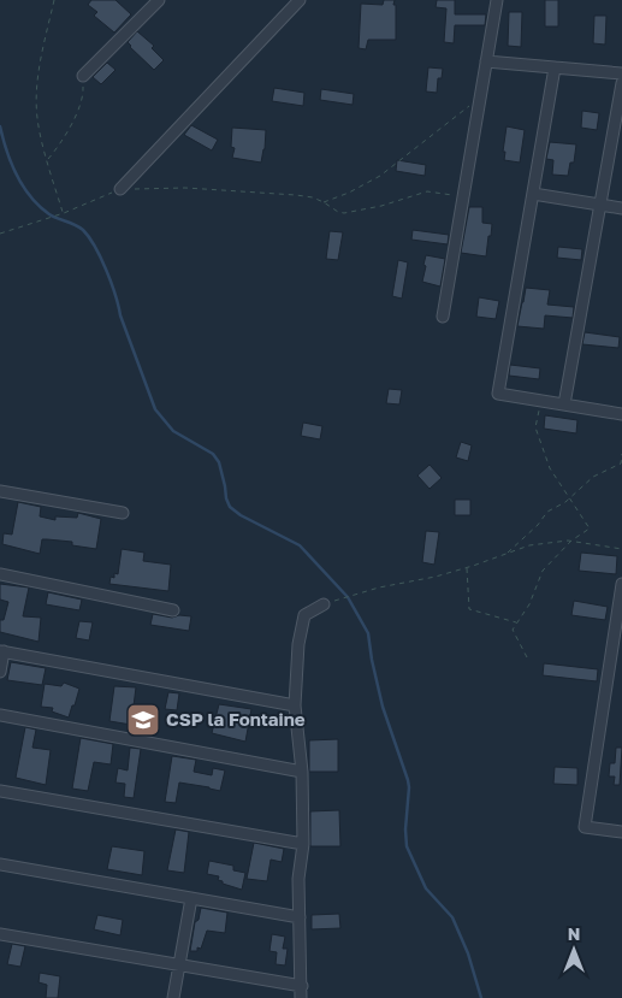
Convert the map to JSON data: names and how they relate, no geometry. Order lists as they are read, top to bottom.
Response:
{
  "places": {
    "school or university": ["CSP la Fontaine"]
  },
  "north": "top"
}
